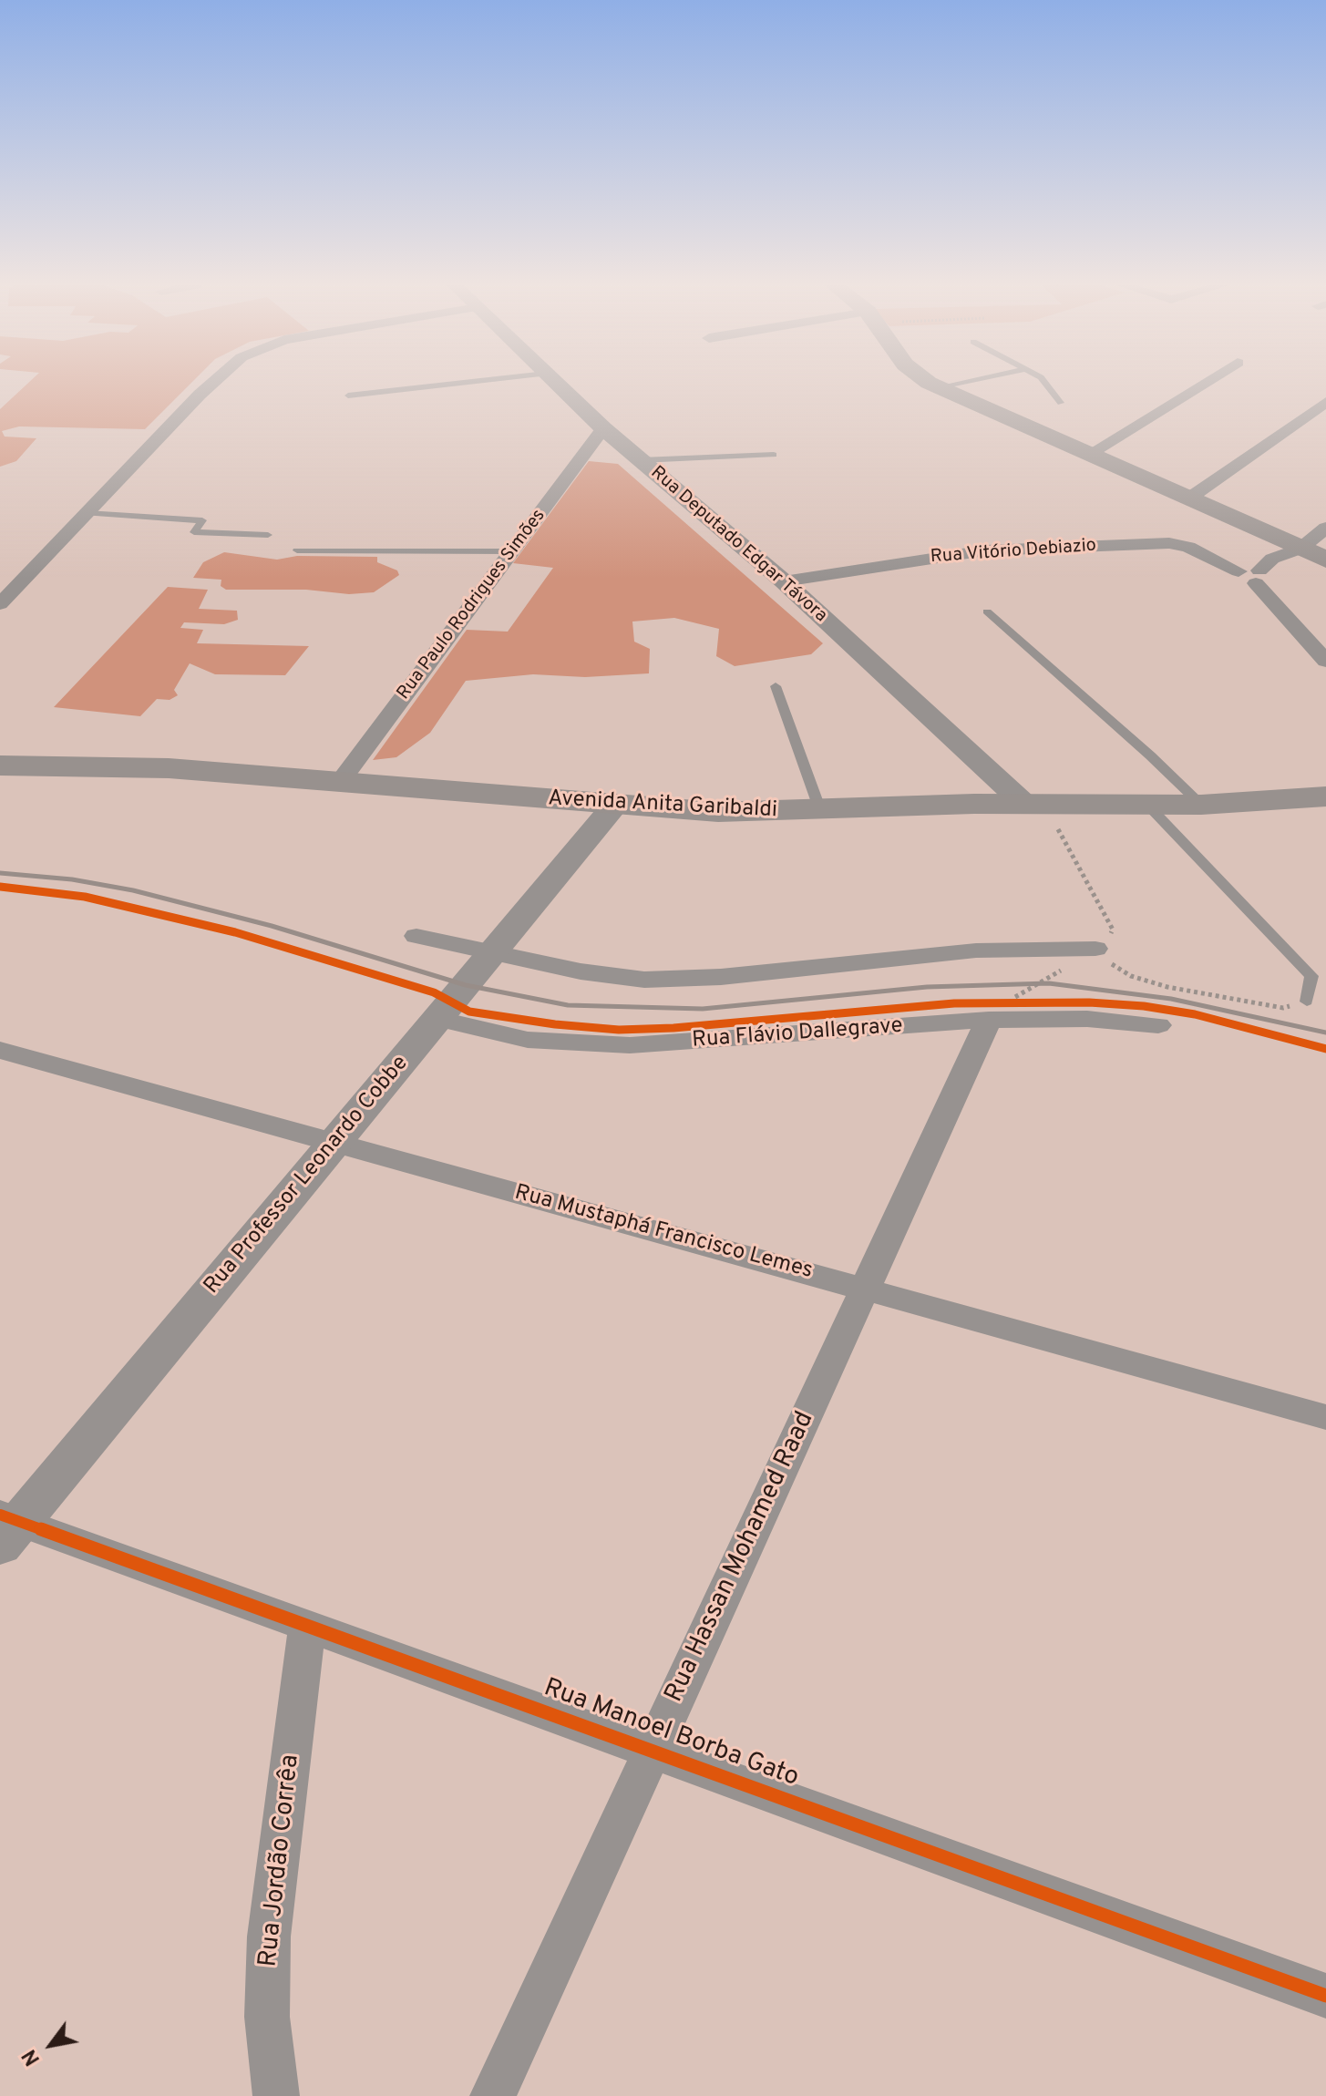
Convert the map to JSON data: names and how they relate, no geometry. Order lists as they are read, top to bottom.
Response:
{
  "streets": {
    "main road": ["Avenida Anita Garibaldi"],
    "street": [
      "Rua Deputado Edgar Távora",
      "Rua Vitório Debiazio",
      "Rua Paulo Rodrigues Simões",
      "Rua Flávio Dallegrave",
      "Rua Professor Leonardo Cobbe",
      "Rua Mustaphá Francisco Lemes",
      "Rua Hassan Mohamed Raad",
      "Rua Manoel Borba Gato",
      "Rua Jordão Corrêa"
    ]
  },
  "crossings": [
    ["Rua Deputado Edgar Távora", "Rua Vitório Debiazio"],
    ["Rua Deputado Edgar Távora", "Rua Paulo Rodrigues Simões"],
    ["Rua Deputado Edgar Távora", "Avenida Anita Garibaldi"],
    ["Rua Paulo Rodrigues Simões", "Avenida Anita Garibaldi"],
    ["Avenida Anita Garibaldi", "Rua Professor Leonardo Cobbe"],
    ["Rua Flávio Dallegrave", "Rua Professor Leonardo Cobbe"],
    ["Rua Flávio Dallegrave", "Rua Hassan Mohamed Raad"],
    ["Rua Professor Leonardo Cobbe", "Rua Mustaphá Francisco Lemes"],
    ["Rua Professor Leonardo Cobbe", "Rua Manoel Borba Gato"],
    ["Rua Mustaphá Francisco Lemes", "Rua Hassan Mohamed Raad"],
    ["Rua Hassan Mohamed Raad", "Rua Manoel Borba Gato"],
    ["Rua Manoel Borba Gato", "Rua Jordão Corrêa"]
  ],
  "north": "bottom left"
}
